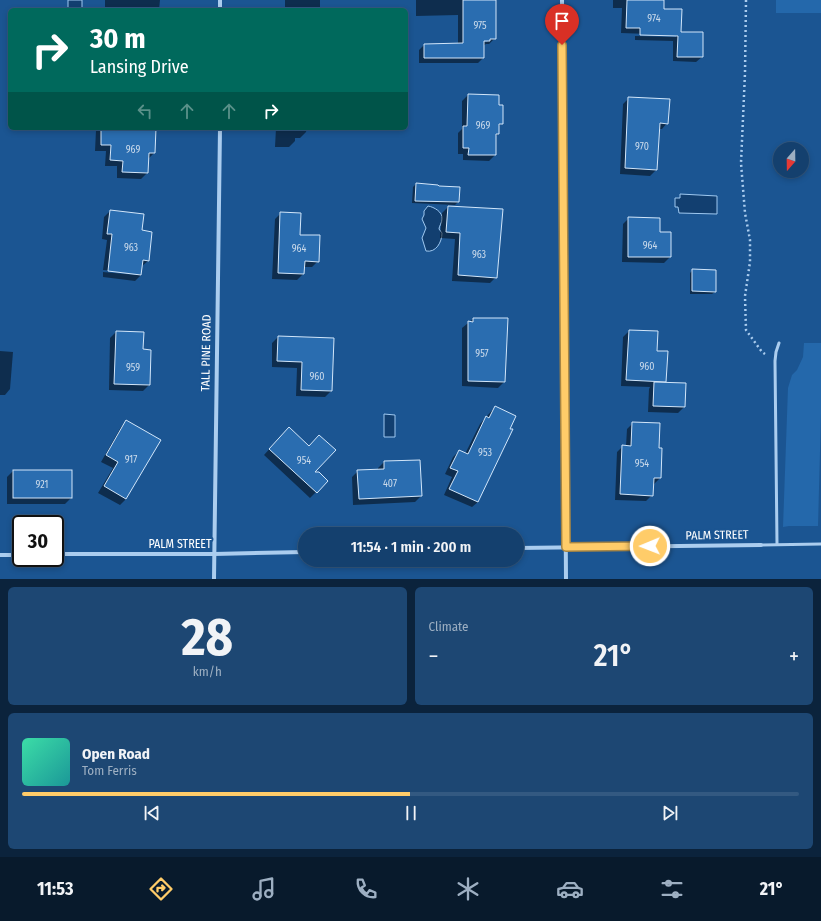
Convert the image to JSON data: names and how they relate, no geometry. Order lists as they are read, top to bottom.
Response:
{
  "streets": {
    "street": ["TALL PINE ROAD", "PALM STREET"]
  },
  "crossings": [
    ["TALL PINE ROAD", "PALM STREET"]
  ],
  "house_numbers": [
    "974",
    "975",
    "969",
    "970",
    "969",
    "964",
    "963",
    "964",
    "963",
    "957",
    "960",
    "959",
    "960",
    "953",
    "917",
    "954",
    "954",
    "407",
    "921"
  ],
  "north": "bottom",
  "page": {
    "turn": ["30 m", "Lansing Drive"],
    "limit": "30",
    "trip": "11:54 · 1 min · 200 m",
    "tile": [
      ["28", "km/h"],
      "Climate"
    ],
    "heat": ["−", "21°", "+"],
    "song": ["Open Road", "Tom Ferris"],
    "tabs": ["11:53", "21°"]
  }
}
